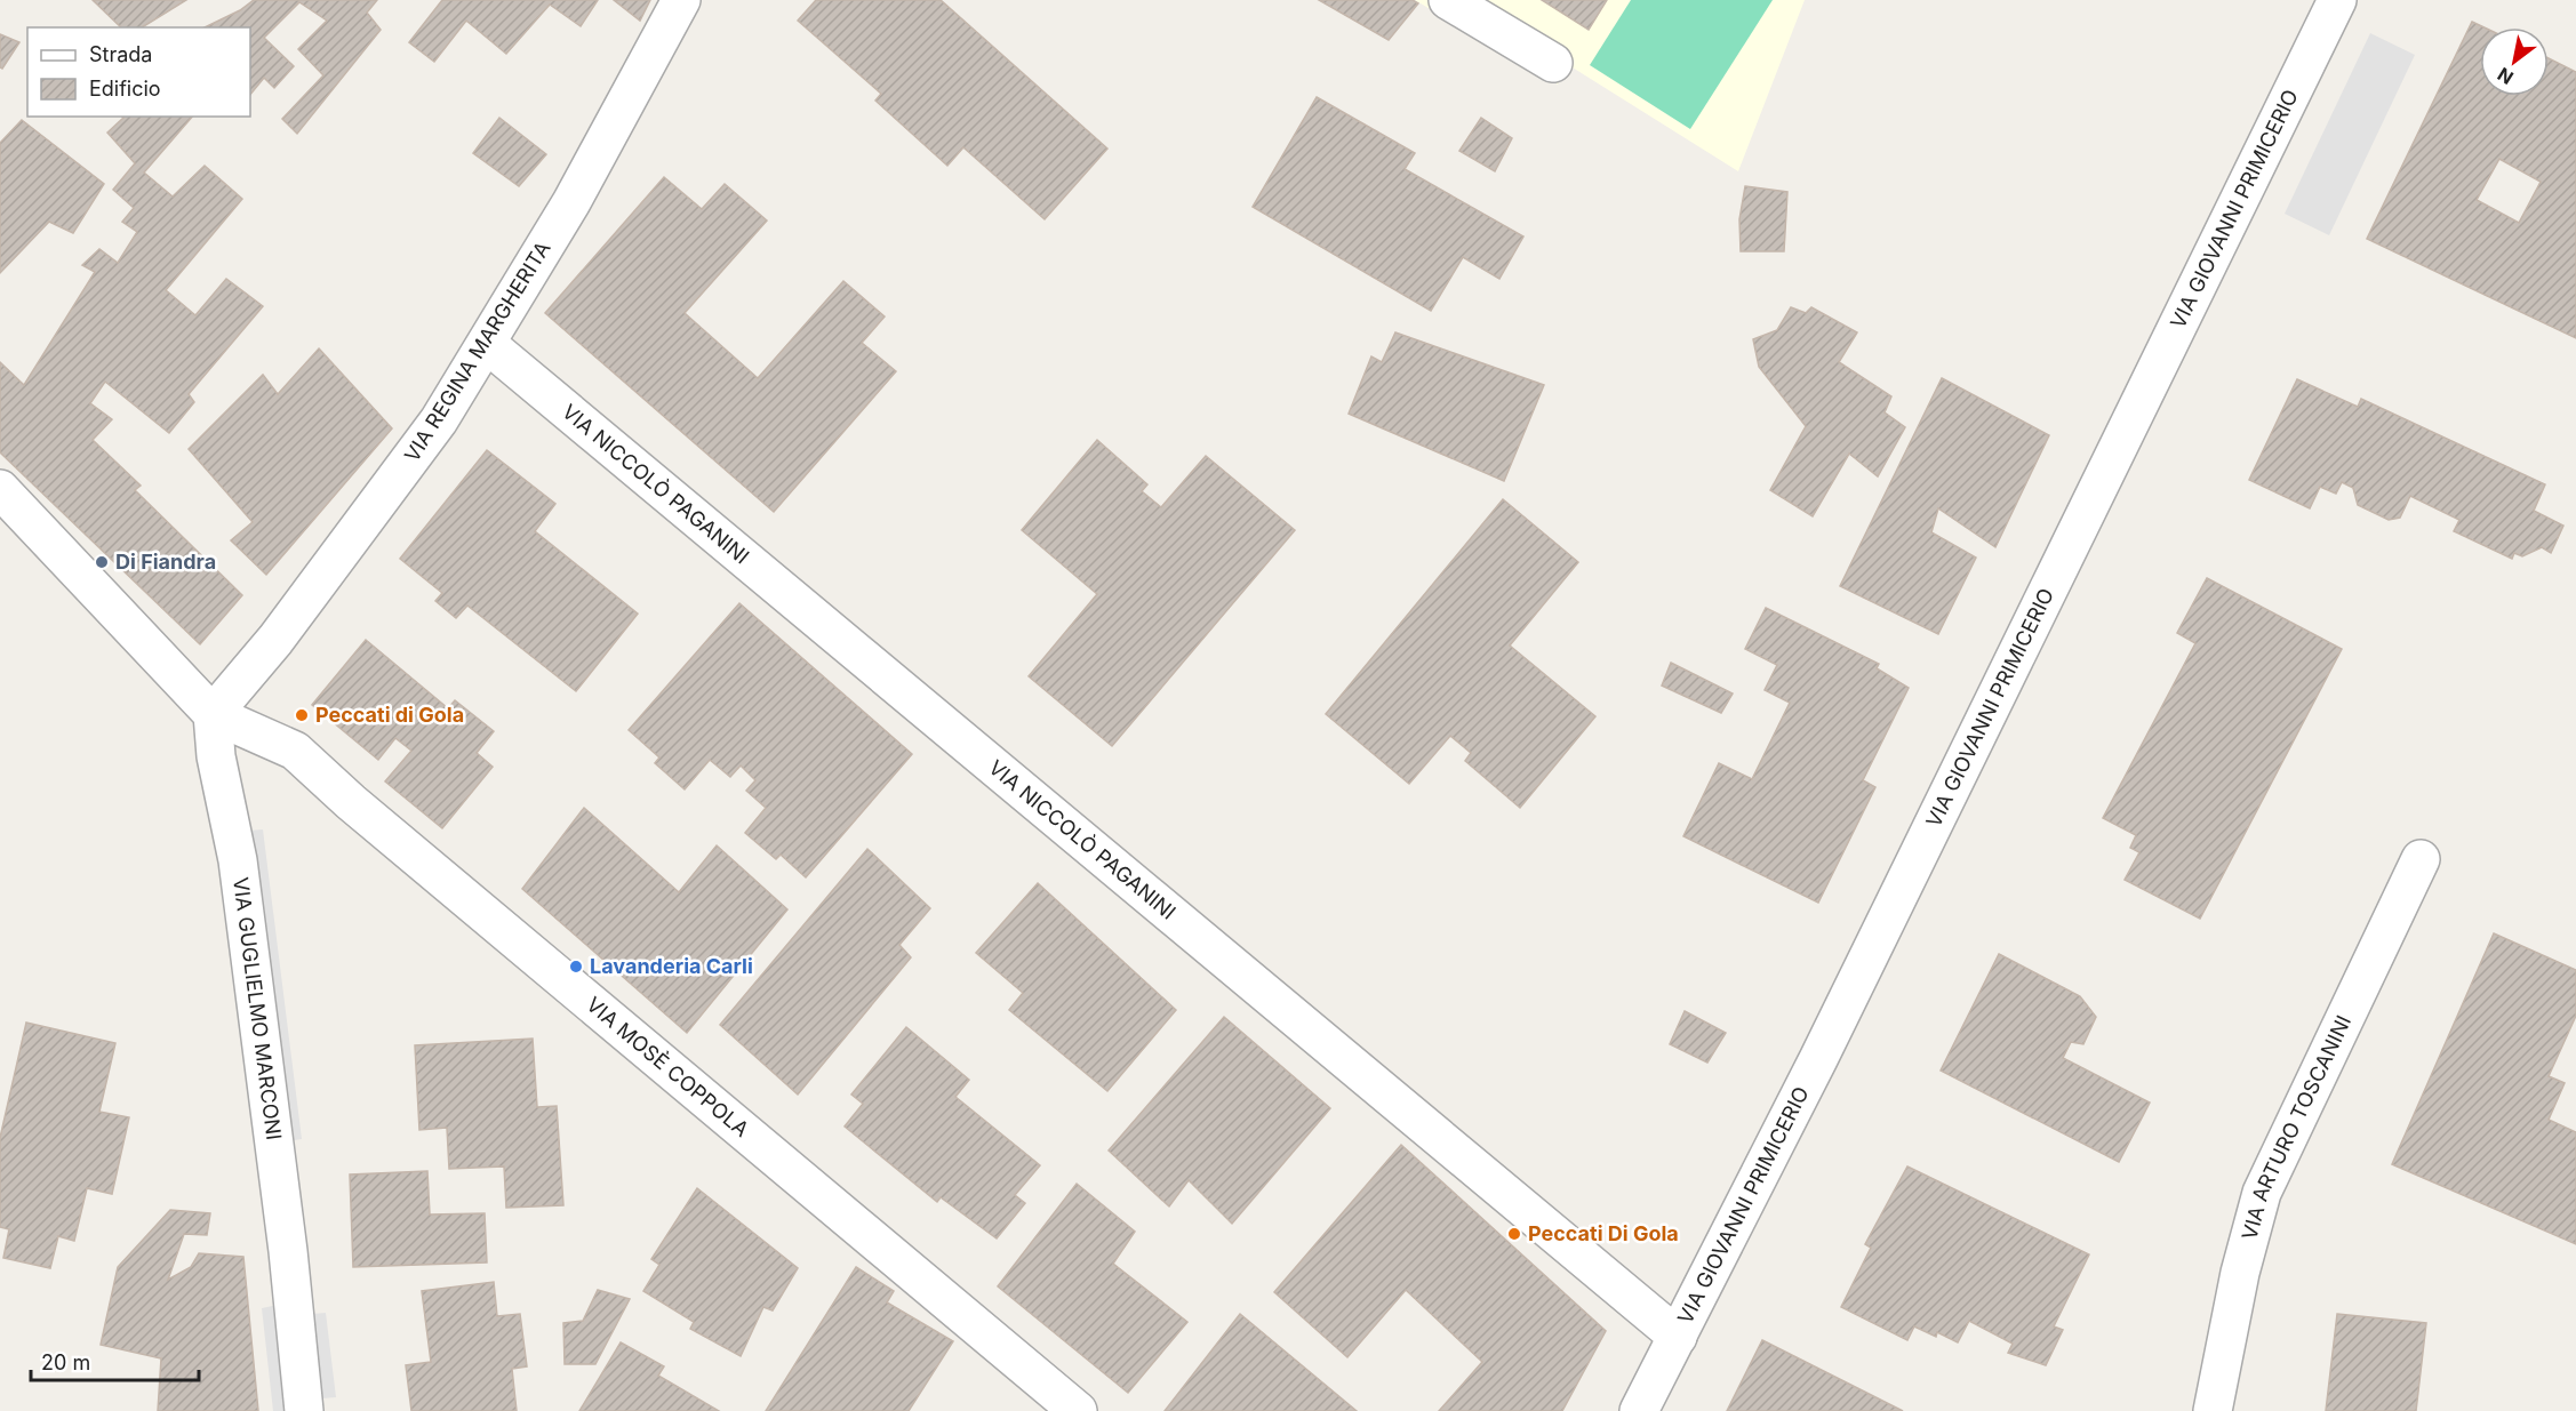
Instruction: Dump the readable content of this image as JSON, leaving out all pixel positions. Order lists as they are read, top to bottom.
{
  "streets": {
    "street": [
      "VIA GIOVANNI PRIMICERIO",
      "VIA REGINA MARGHERITA",
      "VIA NICCOLÒ PAGANINI",
      "VIA GUGLIELMO MARCONI",
      "VIA MOSÈ COPPOLA",
      "VIA ARTURO TOSCANINI"
    ]
  },
  "crossings": [
    ["VIA GIOVANNI PRIMICERIO", "VIA NICCOLÒ PAGANINI"],
    ["VIA REGINA MARGHERITA", "VIA NICCOLÒ PAGANINI"],
    ["VIA REGINA MARGHERITA", "VIA GUGLIELMO MARCONI"],
    ["VIA REGINA MARGHERITA", "VIA MOSÈ COPPOLA"],
    ["VIA GUGLIELMO MARCONI", "VIA MOSÈ COPPOLA"]
  ],
  "places": [
    "Di Fiandra",
    "Peccati di Gola",
    "Lavanderia Carli",
    "Peccati Di Gola"
  ],
  "legend": ["Strada", "Edificio"],
  "scale_bar": "20 m",
  "north": "bottom left"
}
